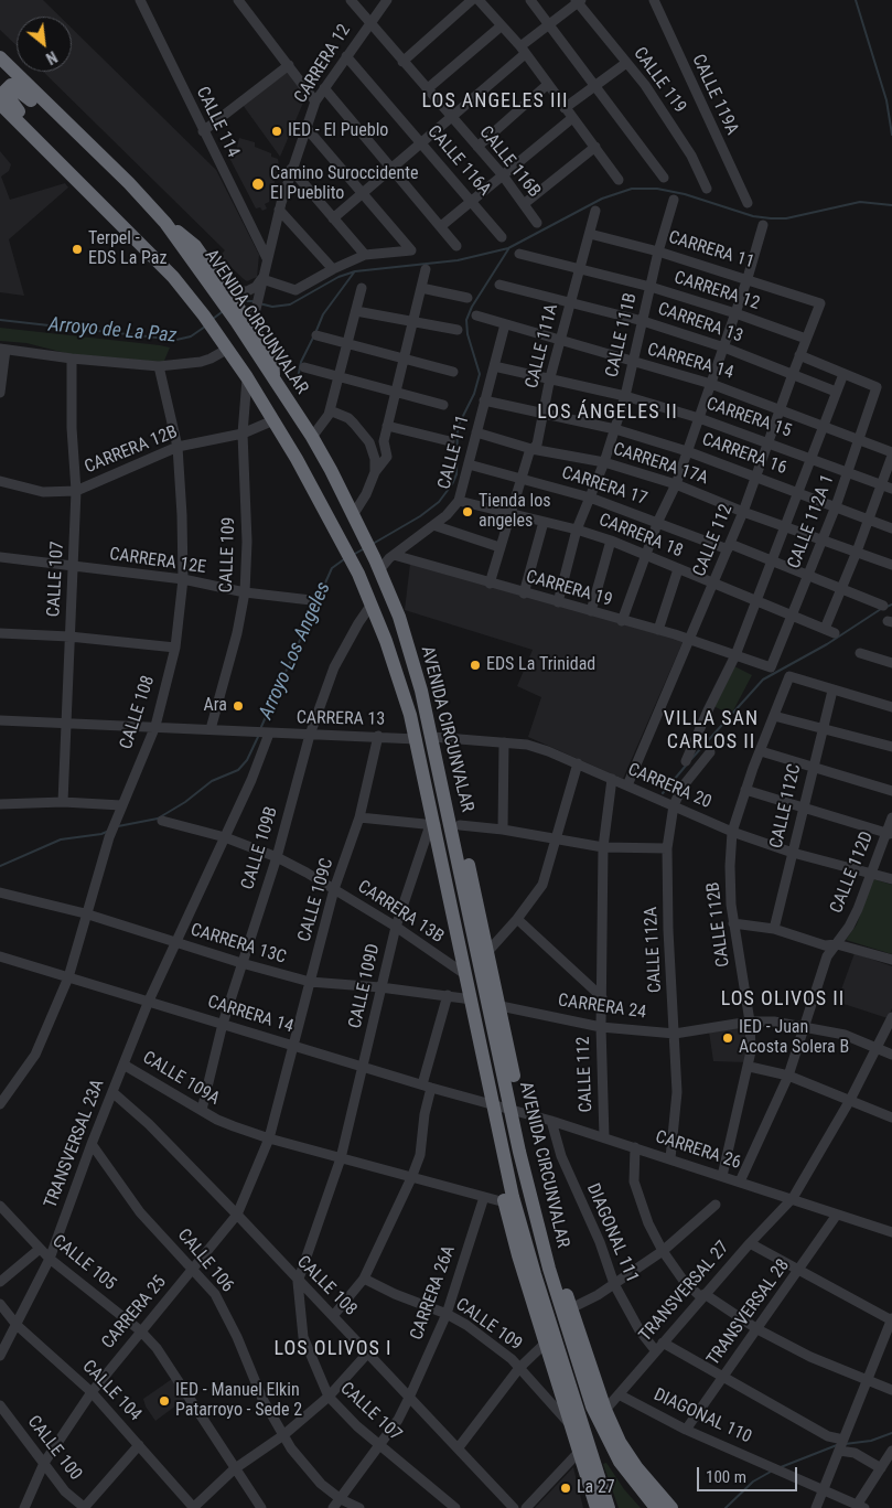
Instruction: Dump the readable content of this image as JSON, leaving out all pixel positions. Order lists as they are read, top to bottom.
{
  "streets": {
    "highway": ["AVENIDA CIRCUNVALAR"],
    "street": [
      "CARRERA 12",
      "CALLE 119",
      "CALLE 119A",
      "CALLE 114",
      "CALLE 116A",
      "CALLE 116B",
      "CARRERA 11",
      "CARRERA 13",
      "CALLE 111B",
      "CALLE 111A",
      "CARRERA 14",
      "CARRERA 15",
      "CARRERA 12B",
      "CALLE 111",
      "CARRERA 16",
      "CARRERA 17A",
      "CARRERA 17",
      "CALLE 112A 1",
      "CARRERA 18",
      "CALLE 112",
      "CALLE 109",
      "CARRERA 12E",
      "CALLE 107",
      "CARRERA 19",
      "CALLE 108",
      "CARRERA 20",
      "CALLE 112C",
      "CALLE 109B",
      "CALLE 112D",
      "CALLE 109C",
      "CARRERA 13B",
      "CALLE 112B",
      "CARRERA 13C",
      "CALLE 112A",
      "CALLE 109D",
      "CARRERA 24",
      "CALLE 109A",
      "TRANSVERSAL 23A",
      "CARRERA 26",
      "DIAGONAL 111",
      "CALLE 106",
      "CALLE 105",
      "TRANSVERSAL 27",
      "CARRERA 26A",
      "CARRERA 25",
      "TRANSVERSAL 28",
      "CALLE 104",
      "DIAGONAL 110",
      "CALLE 100"
    ]
  },
  "crossings": [
    ["CARRERA 12", "CALLE 114"],
    ["CARRERA 12", "CALLE 116A"],
    ["CARRERA 12", "CALLE 116B"],
    ["CARRERA 12", "AVENIDA CIRCUNVALAR"],
    ["CARRERA 12", "CALLE 111B"],
    ["CARRERA 12", "CALLE 111A"],
    ["CARRERA 12", "CALLE 112"],
    ["CARRERA 11", "CALLE 111B"],
    ["CARRERA 11", "CALLE 111A"],
    ["CARRERA 11", "CALLE 112"],
    ["AVENIDA CIRCUNVALAR", "CARRERA 13"],
    ["AVENIDA CIRCUNVALAR", "CARRERA 14"],
    ["AVENIDA CIRCUNVALAR", "CARRERA 12B"],
    ["AVENIDA CIRCUNVALAR", "CALLE 111"],
    ["AVENIDA CIRCUNVALAR", "CALLE 109"],
    ["AVENIDA CIRCUNVALAR", "CARRERA 20"],
    ["AVENIDA CIRCUNVALAR", "CALLE 109B"],
    ["AVENIDA CIRCUNVALAR", "CARRERA 13B"],
    ["AVENIDA CIRCUNVALAR", "CARRERA 13C"],
    ["AVENIDA CIRCUNVALAR", "CALLE 109D"],
    ["AVENIDA CIRCUNVALAR", "CARRERA 26"],
    ["CARRERA 13", "CALLE 111B"],
    ["CARRERA 13", "CALLE 111A"],
    ["CARRERA 13", "CALLE 112"],
    ["CARRERA 13", "CALLE 109"],
    ["CARRERA 13", "CALLE 107"],
    ["CARRERA 13", "CALLE 108"],
    ["CARRERA 13", "CALLE 109B"],
    ["CARRERA 13", "CALLE 109C"],
    ["CARRERA 13", "CALLE 109A"],
    ["CALLE 111B", "CARRERA 14"],
    ["CALLE 111B", "CARRERA 15"],
    ["CALLE 111B", "CARRERA 16"],
    ["CALLE 111B", "CARRERA 17A"],
    ["CALLE 111B", "CARRERA 17"],
    ["CALLE 111B", "CARRERA 18"],
    ["CALLE 111B", "CARRERA 19"],
    ["CALLE 111A", "CARRERA 14"],
    ["CALLE 111A", "CARRERA 15"],
    ["CALLE 111A", "CARRERA 16"],
    ["CALLE 111A", "CARRERA 17A"],
    ["CALLE 111A", "CARRERA 17"],
    ["CALLE 111A", "CARRERA 18"],
    ["CALLE 111A", "CARRERA 19"],
    ["CARRERA 14", "CALLE 111"],
    ["CARRERA 14", "CALLE 112A 1"],
    ["CARRERA 14", "CALLE 112"],
    ["CARRERA 14", "CALLE 108"],
    ["CARRERA 14", "CALLE 109B"],
    ["CARRERA 14", "CALLE 109C"],
    ["CARRERA 14", "CALLE 109D"],
    ["CARRERA 14", "CALLE 109A"],
    ["CARRERA 14", "CARRERA 26"],
    ["CARRERA 15", "CALLE 111"],
    ["CARRERA 15", "CALLE 112A 1"],
    ["CARRERA 15", "CALLE 112"],
    ["CARRERA 12B", "CALLE 109"],
    ["CARRERA 12B", "CALLE 107"],
    ["CARRERA 12B", "CALLE 108"],
    ["CALLE 111", "CARRERA 16"],
    ["CALLE 111", "CARRERA 17A"],
    ["CALLE 111", "CARRERA 17"],
    ["CALLE 111", "CARRERA 18"],
    ["CALLE 111", "CARRERA 19"],
    ["CARRERA 16", "CALLE 112A 1"],
    ["CARRERA 16", "CALLE 112"],
    ["CARRERA 17A", "CALLE 112A 1"],
    ["CARRERA 17A", "CALLE 112"],
    ["CARRERA 17", "CALLE 112A 1"],
    ["CARRERA 17", "CALLE 112"],
    ["CALLE 112A 1", "CARRERA 18"],
    ["CALLE 112A 1", "CARRERA 19"],
    ["CARRERA 18", "CALLE 112"],
    ["CALLE 112", "CARRERA 19"],
    ["CALLE 112", "CARRERA 20"],
    ["CALLE 112", "CARRERA 24"],
    ["CALLE 112", "CARRERA 26"],
    ["CALLE 109", "CARRERA 12E"],
    ["CALLE 109", "CARRERA 26A"],
    ["CARRERA 12E", "CALLE 107"],
    ["CARRERA 12E", "CALLE 108"],
    ["CALLE 107", "CALLE 108"],
    ["CALLE 107", "CALLE 109D"],
    ["CALLE 107", "CARRERA 26A"],
    ["CALLE 108", "CARRERA 13C"],
    ["CALLE 108", "CALLE 109D"],
    ["CALLE 108", "TRANSVERSAL 23A"],
    ["CALLE 108", "CARRERA 26A"],
    ["CALLE 108", "CARRERA 25"],
    ["CARRERA 20", "CALLE 112C"],
    ["CARRERA 20", "CALLE 112D"],
    ["CARRERA 20", "CALLE 112B"],
    ["CARRERA 20", "CALLE 112A"],
    ["CALLE 112C", "CALLE 112B"],
    ["CALLE 109B", "CARRERA 13B"],
    ["CALLE 109B", "CARRERA 13C"],
    ["CALLE 109B", "CALLE 109A"],
    ["CALLE 112D", "CARRERA 24"],
    ["CALLE 112D", "CARRERA 26"],
    ["CALLE 109C", "CARRERA 13B"],
    ["CALLE 109C", "CARRERA 13C"],
    ["CALLE 109C", "CALLE 109A"],
    ["CALLE 109C", "CARRERA 25"],
    ["CARRERA 13B", "CALLE 109D"],
    ["CARRERA 13B", "CALLE 109A"],
    ["CALLE 112B", "CARRERA 24"],
    ["CALLE 112B", "CARRERA 26"],
    ["CARRERA 13C", "CALLE 109D"],
    ["CARRERA 13C", "CALLE 109A"],
    ["CALLE 112A", "CARRERA 24"],
    ["CALLE 112A", "CARRERA 26"],
    ["CALLE 109D", "CALLE 109A"],
    ["CARRERA 24", "TRANSVERSAL 27"],
    ["CALLE 109A", "TRANSVERSAL 23A"],
    ["CALLE 109A", "CARRERA 26A"],
    ["CALLE 109A", "CARRERA 25"],
    ["TRANSVERSAL 23A", "CALLE 106"],
    ["TRANSVERSAL 23A", "CALLE 105"],
    ["TRANSVERSAL 23A", "CALLE 104"],
    ["CARRERA 26", "DIAGONAL 111"],
    ["CARRERA 26", "TRANSVERSAL 27"],
    ["CARRERA 26", "TRANSVERSAL 28"],
    ["DIAGONAL 111", "TRANSVERSAL 27"],
    ["CALLE 106", "CARRERA 26A"],
    ["CALLE 106", "CARRERA 25"],
    ["CALLE 105", "CARRERA 25"],
    ["TRANSVERSAL 27", "DIAGONAL 110"],
    ["CARRERA 25", "CALLE 104"],
    ["CARRERA 25", "CALLE 100"],
    ["TRANSVERSAL 28", "DIAGONAL 110"]
  ],
  "districts": [
    "LOS ANGELES III",
    "LOS ÁNGELES II",
    "VILLA SAN CARLOS II",
    "LOS OLIVOS II",
    "LOS OLIVOS I"
  ],
  "water": ["Arroyo de La Paz", "Arroyo Los Angeles"],
  "places": [
    "IED - El Pueblo",
    "Camino Suroccidente El Pueblito",
    "Terpel - EDS La Paz",
    "Tienda los angeles",
    "EDS La Trinidad",
    "Ara",
    "IED - Juan Acosta Solera B",
    "IED - Manuel Elkin Patarroyo - Sede 2",
    "La 27"
  ],
  "scale_bar": "100 m",
  "north": "bottom right"
}
